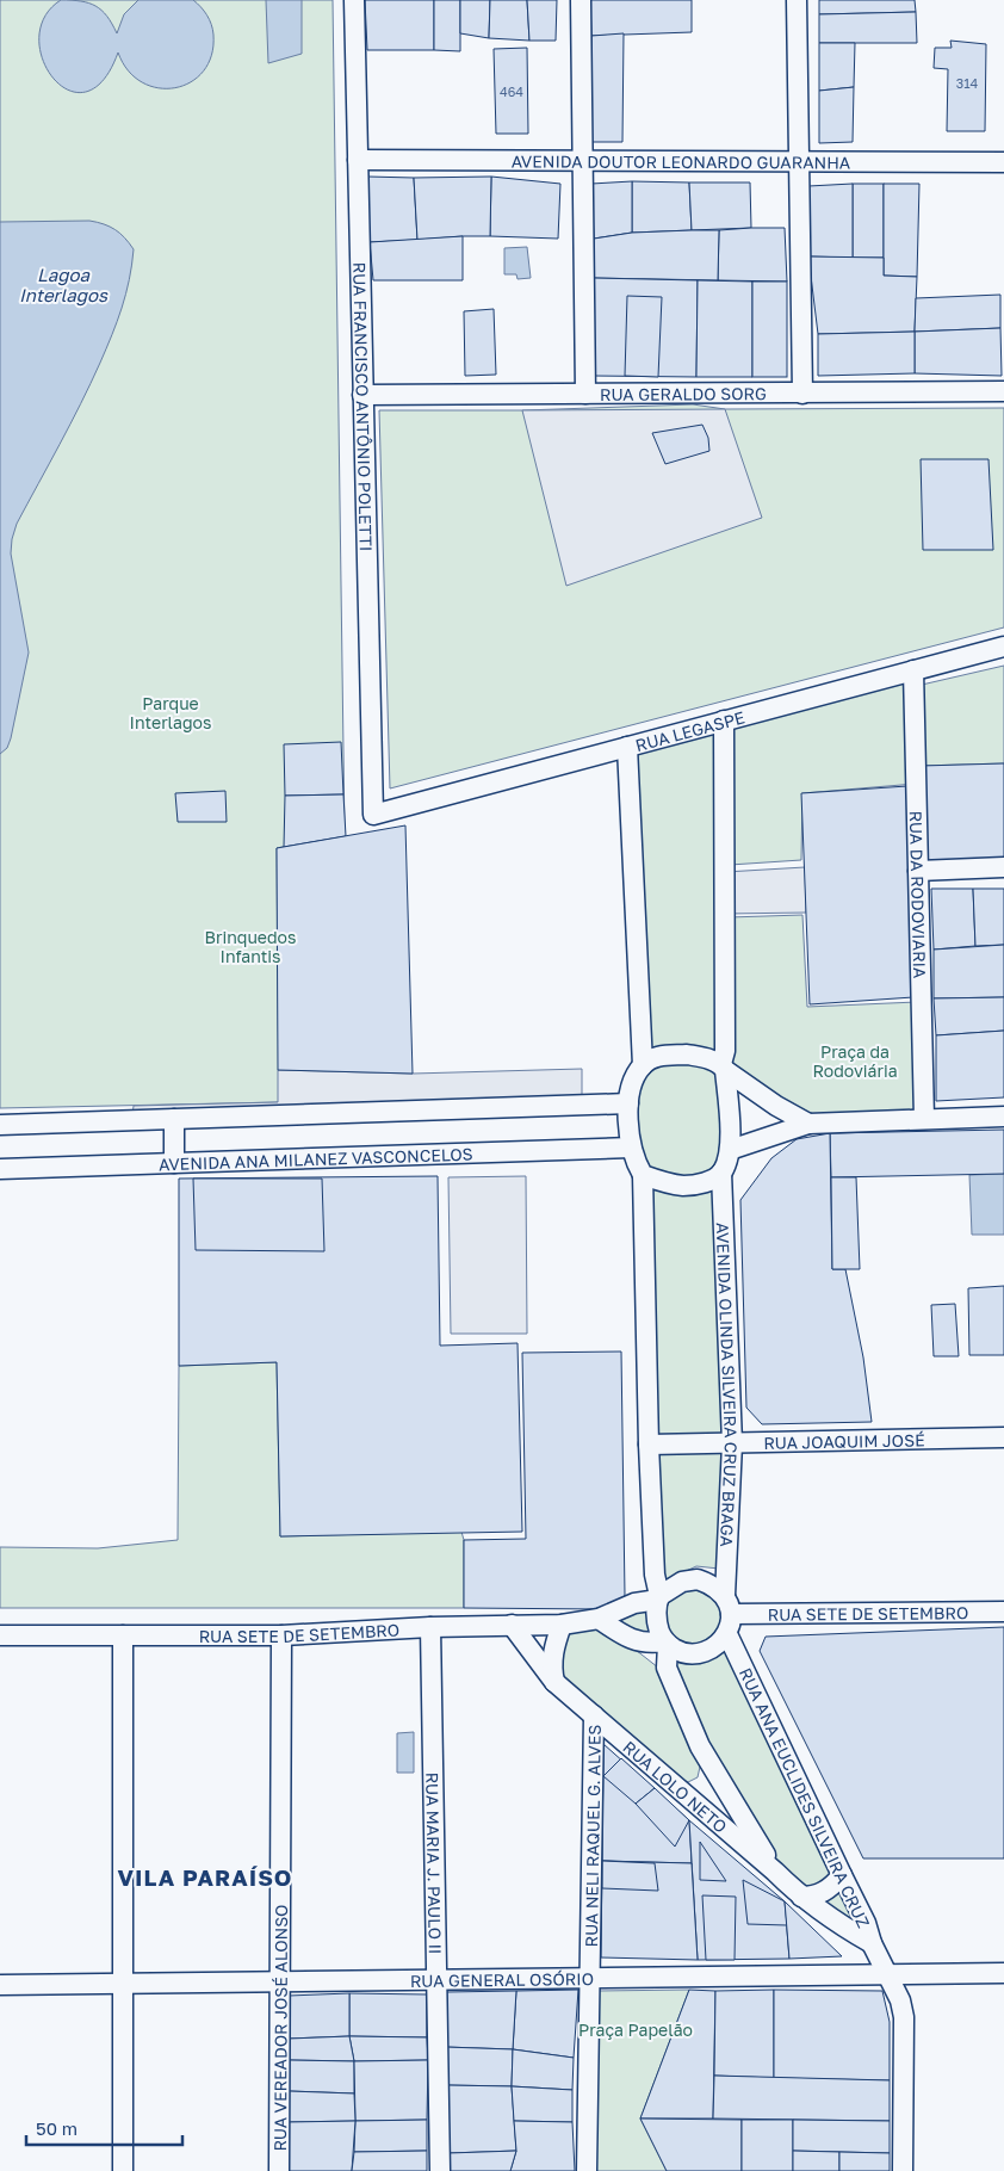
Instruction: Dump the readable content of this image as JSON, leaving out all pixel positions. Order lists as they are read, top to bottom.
{
  "streets": {
    "street": [
      "AVENIDA DOUTOR LEONARDO GUARANHA",
      "RUA GERALDO SORG",
      "RUA FRANCISCO ANTÔNIO POLETTI",
      "RUA LEGASPE",
      "RUA DA RODOVIARIA",
      "AVENIDA ANA MILANEZ VASCONCELOS",
      "AVENIDA OLINDA SILVEIRA CRUZ BRAGA",
      "RUA JOAQUIM JOSÉ",
      "RUA SETE DE SETEMBRO",
      "RUA LOLO NETO",
      "RUA ANA EUCLIDES SILVEIRA CRUZ",
      "RUA NELI RAQUEL G. ALVES",
      "RUA MARIA J. PAULO II",
      "RUA GENERAL OSÓRIO",
      "RUA VEREADOR JOSÉ ALONSO"
    ]
  },
  "crossings": [
    ["AVENIDA DOUTOR LEONARDO GUARANHA", "RUA FRANCISCO ANTÔNIO POLETTI"],
    ["RUA GERALDO SORG", "RUA FRANCISCO ANTÔNIO POLETTI"],
    ["RUA FRANCISCO ANTÔNIO POLETTI", "RUA LEGASPE"],
    ["RUA LEGASPE", "RUA DA RODOVIARIA"],
    ["AVENIDA ANA MILANEZ VASCONCELOS", "AVENIDA OLINDA SILVEIRA CRUZ BRAGA"],
    ["AVENIDA OLINDA SILVEIRA CRUZ BRAGA", "RUA JOAQUIM JOSÉ"],
    ["AVENIDA OLINDA SILVEIRA CRUZ BRAGA", "RUA SETE DE SETEMBRO"],
    ["AVENIDA OLINDA SILVEIRA CRUZ BRAGA", "RUA ANA EUCLIDES SILVEIRA CRUZ"],
    ["RUA SETE DE SETEMBRO", "RUA LOLO NETO"],
    ["RUA SETE DE SETEMBRO", "RUA ANA EUCLIDES SILVEIRA CRUZ"],
    ["RUA SETE DE SETEMBRO", "RUA MARIA J. PAULO II"],
    ["RUA SETE DE SETEMBRO", "RUA VEREADOR JOSÉ ALONSO"],
    ["RUA LOLO NETO", "RUA ANA EUCLIDES SILVEIRA CRUZ"],
    ["RUA LOLO NETO", "RUA NELI RAQUEL G. ALVES"],
    ["RUA NELI RAQUEL G. ALVES", "RUA GENERAL OSÓRIO"],
    ["RUA MARIA J. PAULO II", "RUA GENERAL OSÓRIO"],
    ["RUA GENERAL OSÓRIO", "RUA VEREADOR JOSÉ ALONSO"]
  ],
  "districts": ["VILA PARAÍSO"],
  "water": ["Lagoa Interlagos"],
  "parks": [
    "Parque Interlagos",
    "Brinquedos Infantis",
    "Praça da Rodoviária",
    "Praça Papelão"
  ],
  "house_numbers": ["314", "464"],
  "scale_bar": "50 m"
}
